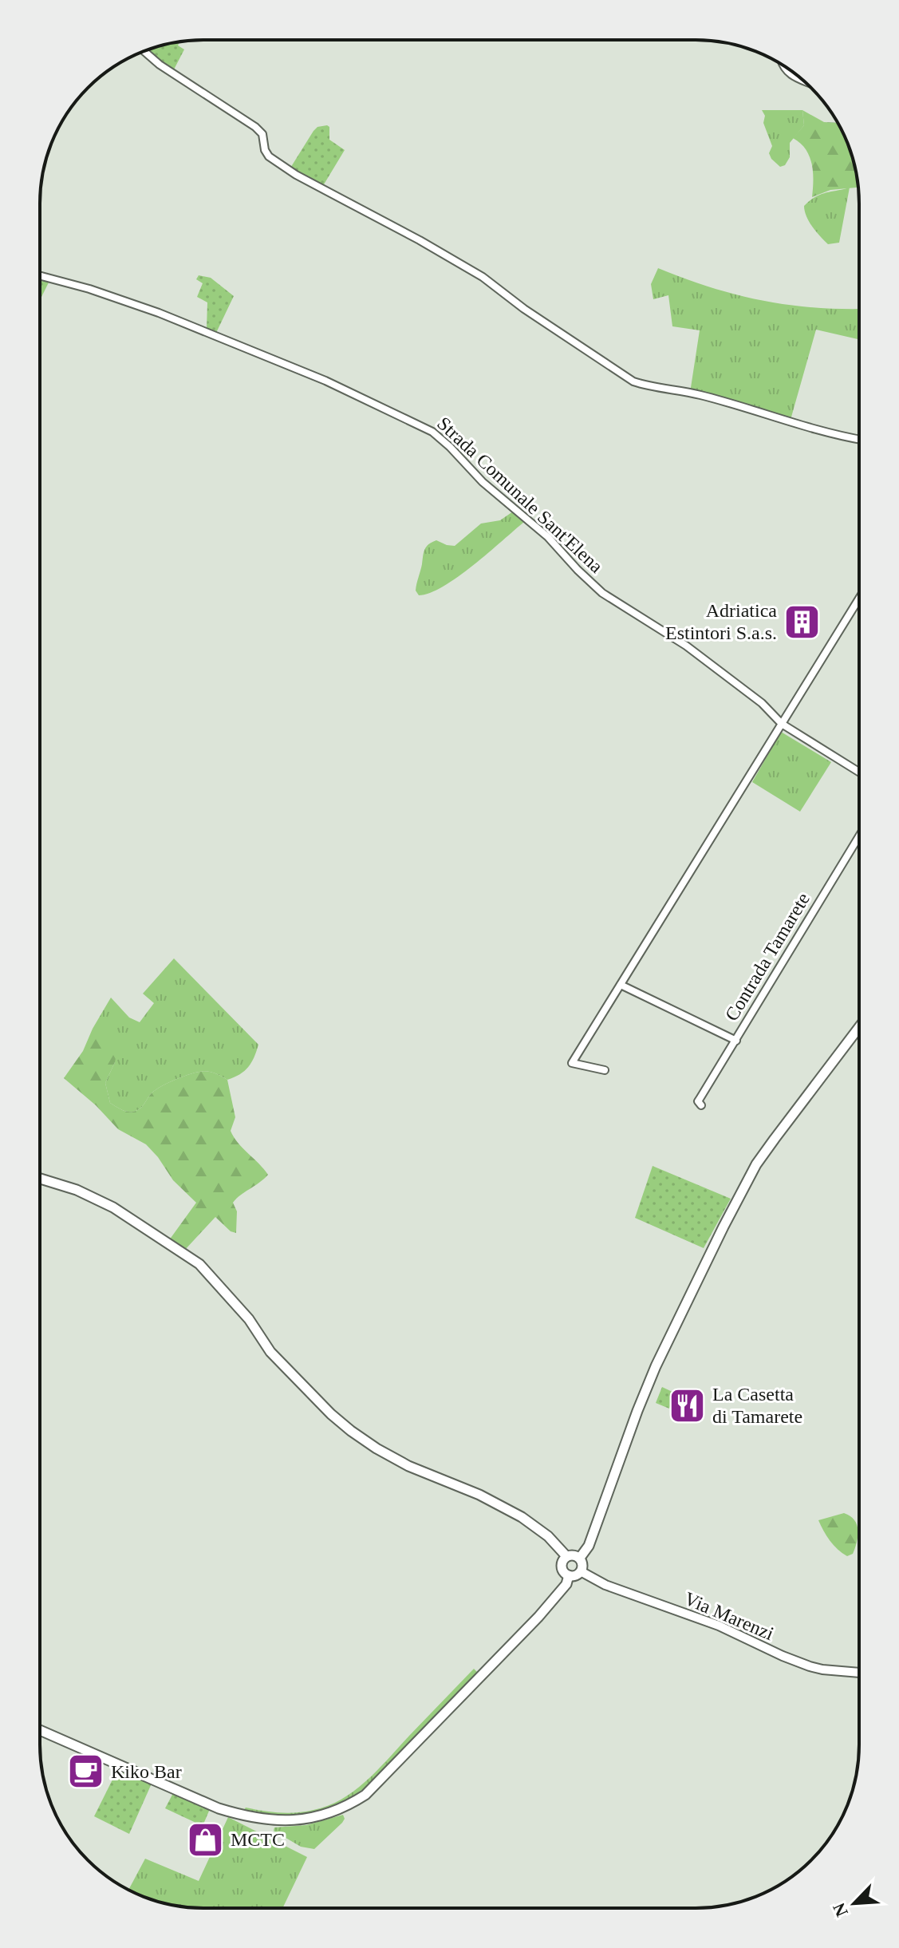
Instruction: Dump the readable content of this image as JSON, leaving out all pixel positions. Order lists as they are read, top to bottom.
{
  "streets": {
    "street": ["Strada Comunale Sant'Elena", "Contrada Tamarete", "Via Marenzi"]
  },
  "places": {
    "building": ["Adriatica Estintori S.a.s."],
    "restaurant": ["La Casetta di Tamarete"],
    "cafe": ["Kiko Bar"],
    "shop": ["MCTC"]
  },
  "north": "bottom left"
}
